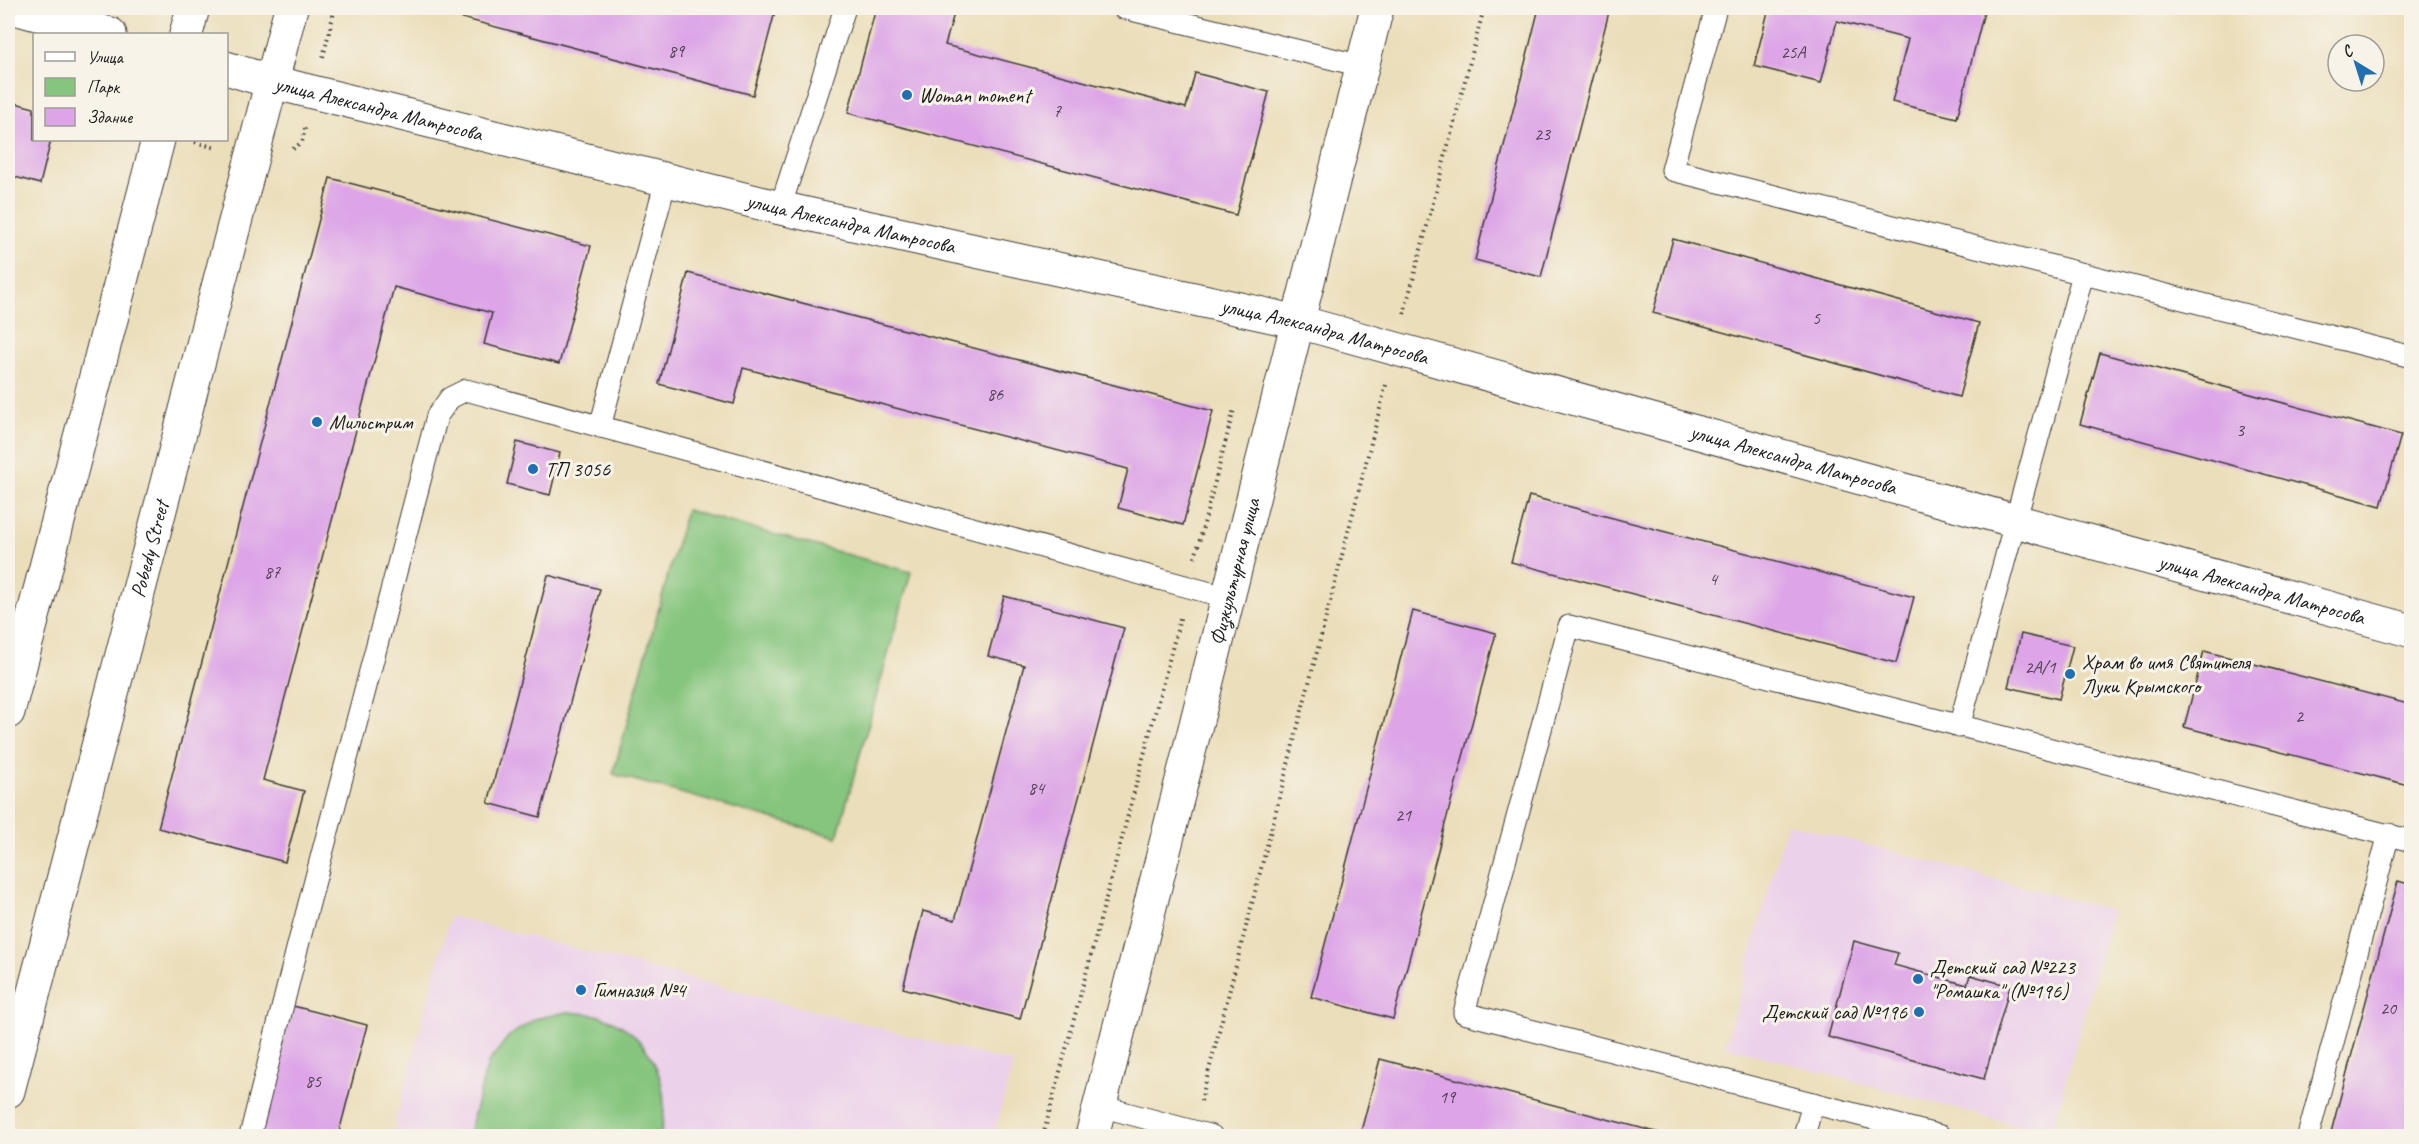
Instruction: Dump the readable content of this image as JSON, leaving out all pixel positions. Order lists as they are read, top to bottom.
{
  "streets": {
    "street": ["улица Александра Матросова", "Pobedy Street", "Физкультурная улица"]
  },
  "crossings": [
    ["улица Александра Матросова", "Pobedy Street"],
    ["улица Александра Матросова", "Физкультурная улица"]
  ],
  "places": [
    "Woman moment",
    "Мильстрим",
    "ТП 3056",
    "Храм во имя Святителя Луки Крымского",
    "Детский сад №223 \"Ромашка\" (№196)",
    "Гимназия №4",
    "Детский сад №196"
  ],
  "house_numbers": [
    "89",
    "25А",
    "7",
    "23",
    "5",
    "86",
    "3",
    "87",
    "4",
    "2А/1",
    "2",
    "84",
    "21",
    "20",
    "85",
    "19"
  ],
  "legend": ["Улица", "Парк", "Здание"],
  "north": "top left"
}
